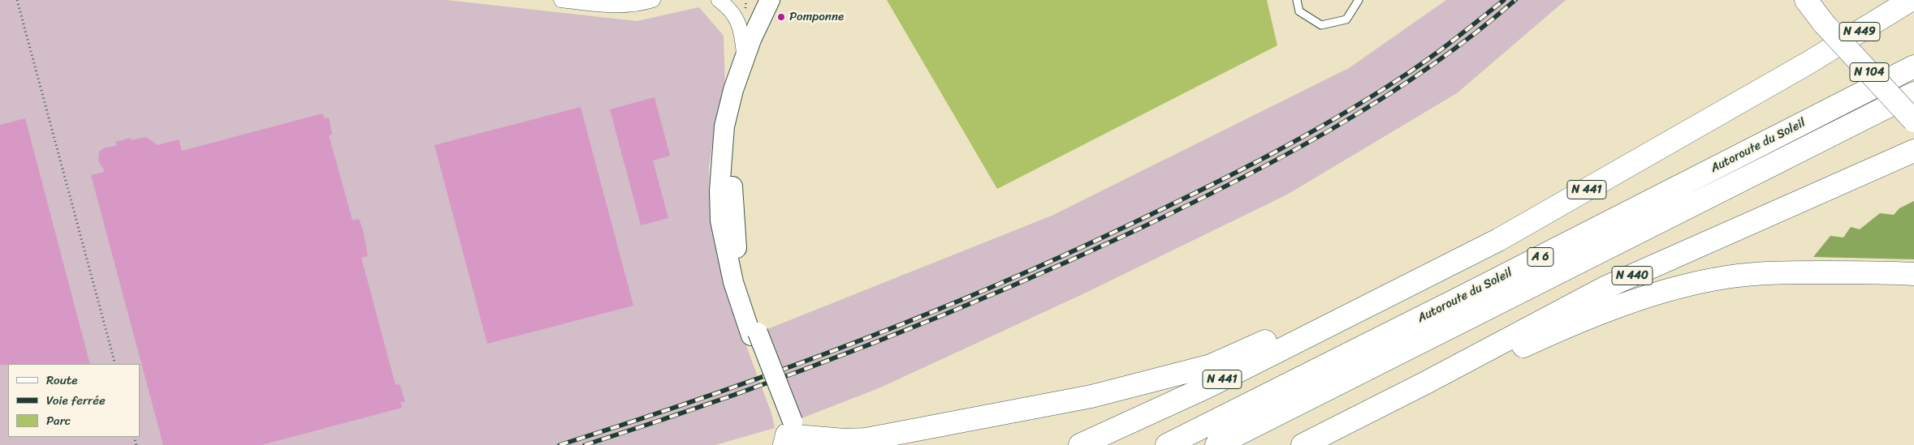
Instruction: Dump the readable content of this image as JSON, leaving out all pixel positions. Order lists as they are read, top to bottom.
{
  "streets": {
    "highway": [
      "N 449",
      "N 104",
      "Autoroute du Soleil",
      "N 441",
      "A 6",
      "N 440"
    ]
  },
  "crossings": [
    ["N 449", "N 441"]
  ],
  "places": ["Pomponne"],
  "legend": ["Route", "Voie ferrée", "Parc"]
}
